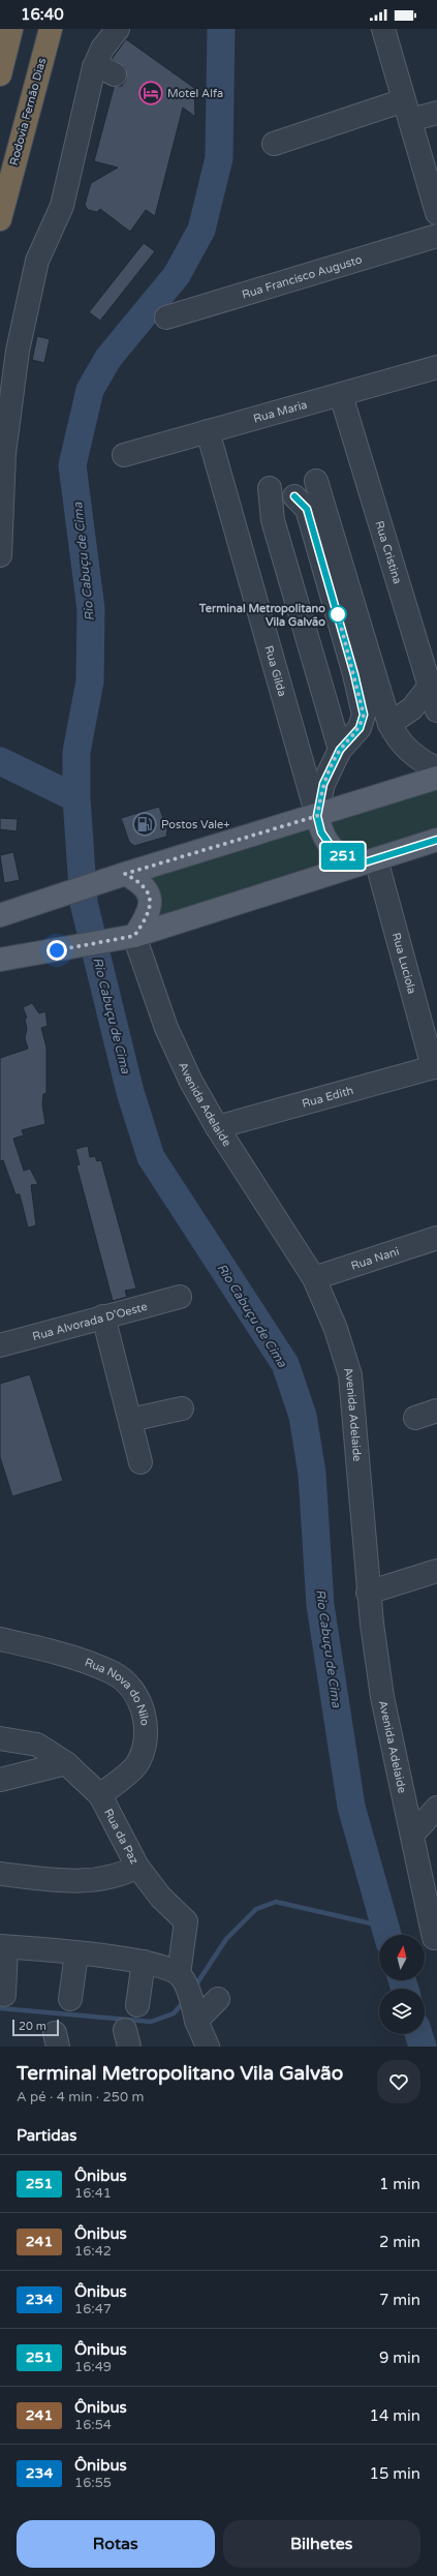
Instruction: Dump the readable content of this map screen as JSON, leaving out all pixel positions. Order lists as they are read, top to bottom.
{
  "streets": {
    "highway": ["Rodovia Fernão Dias"],
    "street": [
      "Rua Francisco Augusto",
      "Rua Maria",
      "Rua Cristina",
      "Rua Gilda",
      "Rua Luciola",
      "Rua Edith",
      "Avenida Adelaide",
      "Rua Nani",
      "Rua Alvorada D'Oeste",
      "Rua Nova do Nilo",
      "Rua da Paz"
    ]
  },
  "crossings": [
    ["Rua Maria", "Rua Cristina"],
    ["Rua Maria", "Rua Gilda"],
    ["Rua Luciola", "Rua Edith"],
    ["Rua Edith", "Avenida Adelaide"],
    ["Avenida Adelaide", "Rua Nani"],
    ["Rua Nova do Nilo", "Rua da Paz"]
  ],
  "water": ["Rio Cabuçu de Cima"],
  "places": {
    "hotel": ["Motel Alfa"],
    "other": ["Terminal Metropolitano Vila Galvão"],
    "fuel station": ["Postos Vale+"]
  },
  "lines": ["bus line 251"],
  "scale_bar": "20 m",
  "north": "top",
  "page": {
    "status": "16:40",
    "on_map": "251",
    "scale": "20 m",
    "heading": [
      ["Terminal Metropolitano Vila Galvão", "A pé · 4 min · 250 m"],
      "Partidas"
    ],
    "list": [
      {
        "mark": "251",
        "name": "Ônibus",
        "note": "16:41",
        "value": "1 min"
      },
      {
        "mark": "241",
        "name": "Ônibus",
        "note": "16:42",
        "value": "2 min"
      },
      {
        "mark": "234",
        "name": "Ônibus",
        "note": "16:47",
        "value": "7 min"
      },
      {
        "mark": "251",
        "name": "Ônibus",
        "note": "16:49",
        "value": "9 min"
      },
      {
        "mark": "241",
        "name": "Ônibus",
        "note": "16:54",
        "value": "14 min"
      },
      {
        "mark": "234",
        "name": "Ônibus",
        "note": "16:55",
        "value": "15 min"
      }
    ],
    "buttons": ["Rotas", "Bilhetes"]
  }
}
